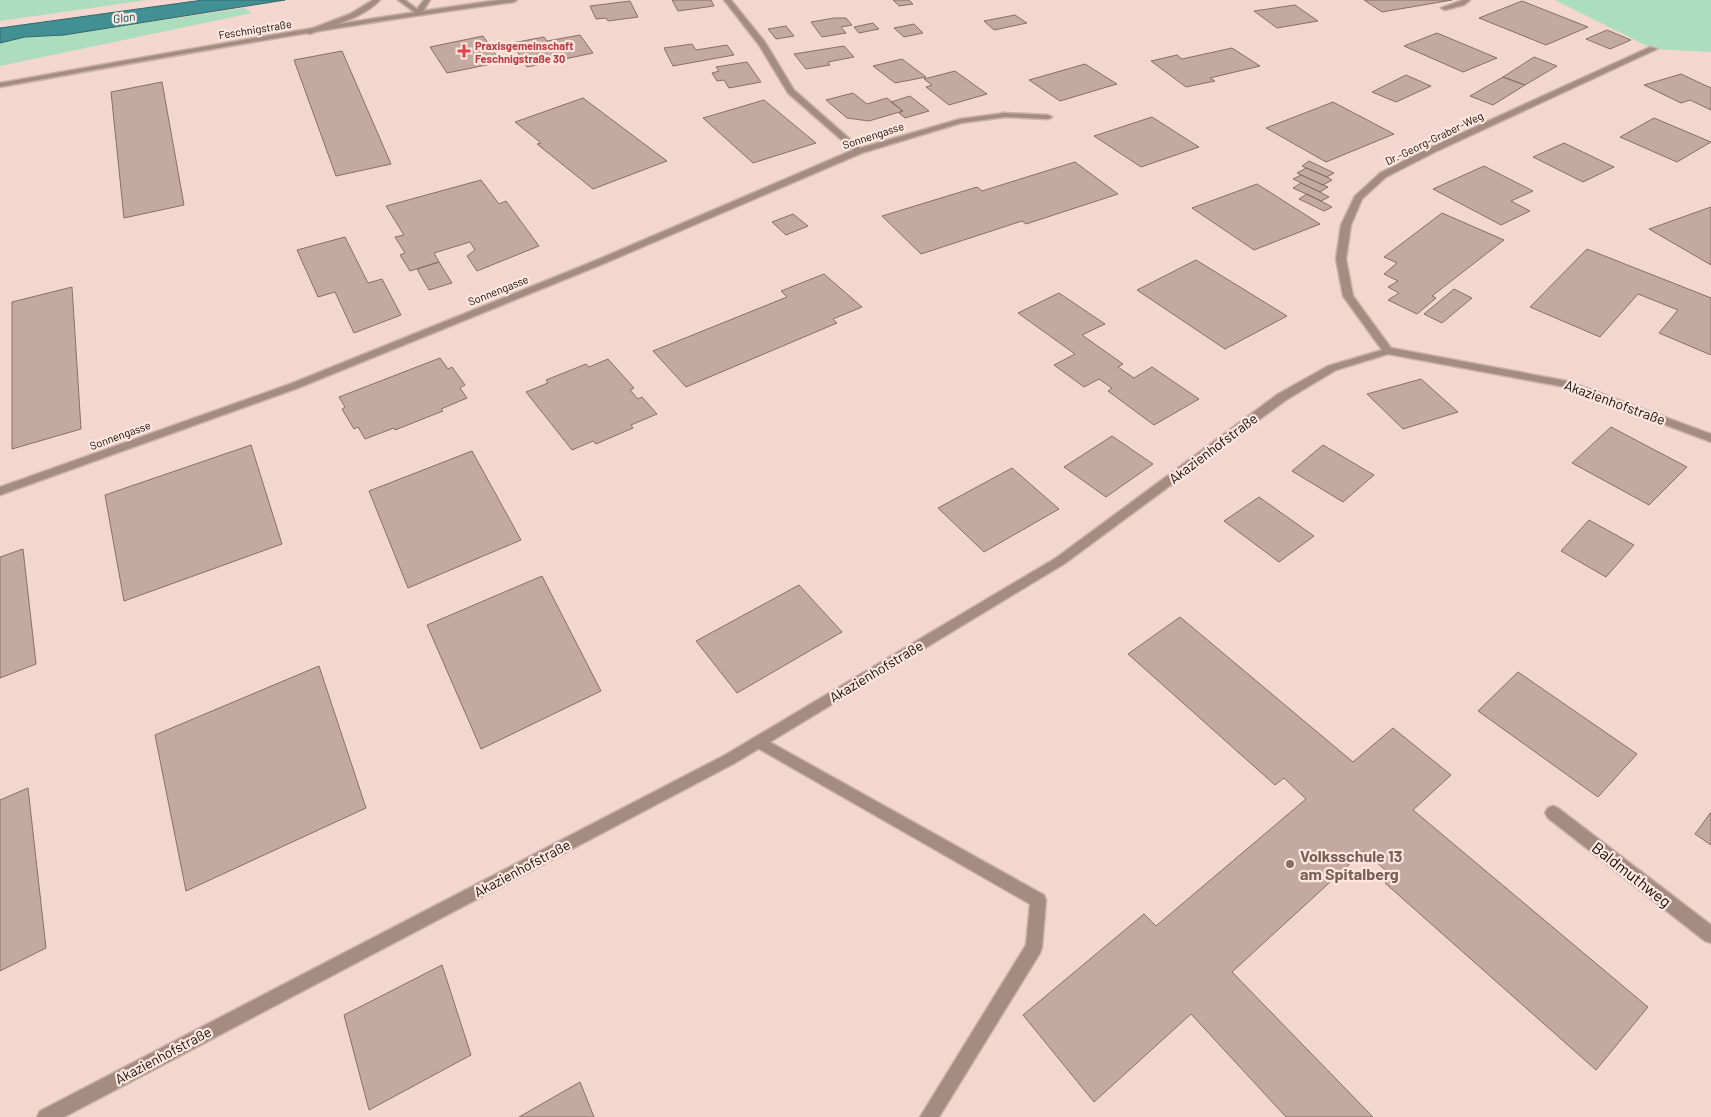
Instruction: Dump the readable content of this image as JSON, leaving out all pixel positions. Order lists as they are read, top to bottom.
{
  "streets": {
    "street": [
      "Feschnigstraße",
      "Sonnengasse",
      "Dr.-Georg-Graber-Weg",
      "Akazienhofstraße",
      "Baldmuthweg"
    ]
  },
  "crossings": [
    ["Dr.-Georg-Graber-Weg", "Akazienhofstraße"]
  ],
  "water": ["Glan"],
  "places": {
    "health": ["Praxisgemeinschaft Feschnigstraße 30"],
    "other": ["Volksschule 13 am Spitalberg"]
  }
}
